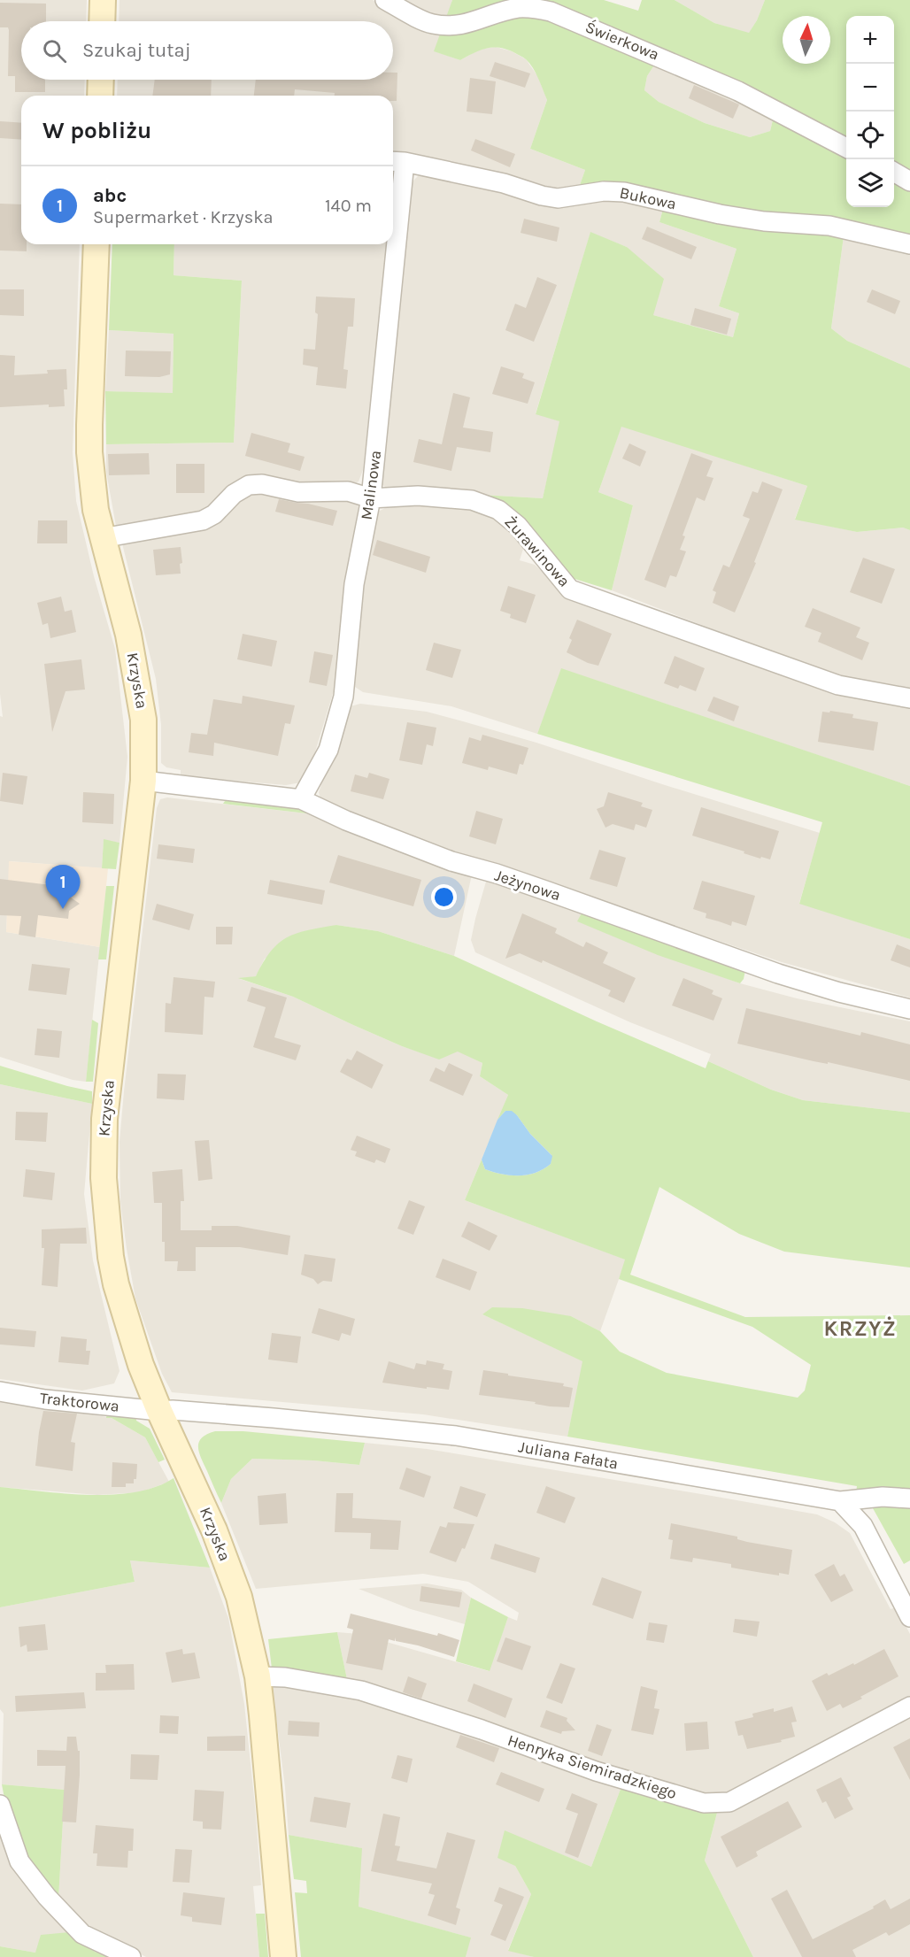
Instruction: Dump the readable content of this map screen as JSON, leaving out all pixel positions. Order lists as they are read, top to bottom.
{
  "streets": {
    "street": [
      "Świerkowa",
      "Bukowa",
      "Malinowa",
      "Żurawinowa",
      "Krzyska",
      "Jeżynowa",
      "Traktorowa",
      "Juliana Fałata",
      "Henryka Siemiradzkiego"
    ]
  },
  "crossings": [
    ["Bukowa", "Malinowa"],
    ["Malinowa", "Żurawinowa"],
    ["Malinowa", "Jeżynowa"],
    ["Żurawinowa", "Krzyska"],
    ["Krzyska", "Jeżynowa"],
    ["Krzyska", "Traktorowa"],
    ["Krzyska", "Juliana Fałata"],
    ["Krzyska", "Henryka Siemiradzkiego"],
    ["Traktorowa", "Juliana Fałata"]
  ],
  "districts": ["KRZYŻ"],
  "north": "top",
  "page": {
    "map_buttons": ["+", "−"],
    "search": "Szukaj tutaj",
    "heading": "W pobliżu",
    "list": [
      {
        "mark": "1",
        "name": "abc",
        "note": "Supermarket · Krzyska",
        "value": "140 m"
      }
    ],
    "pins": "1"
  }
}
